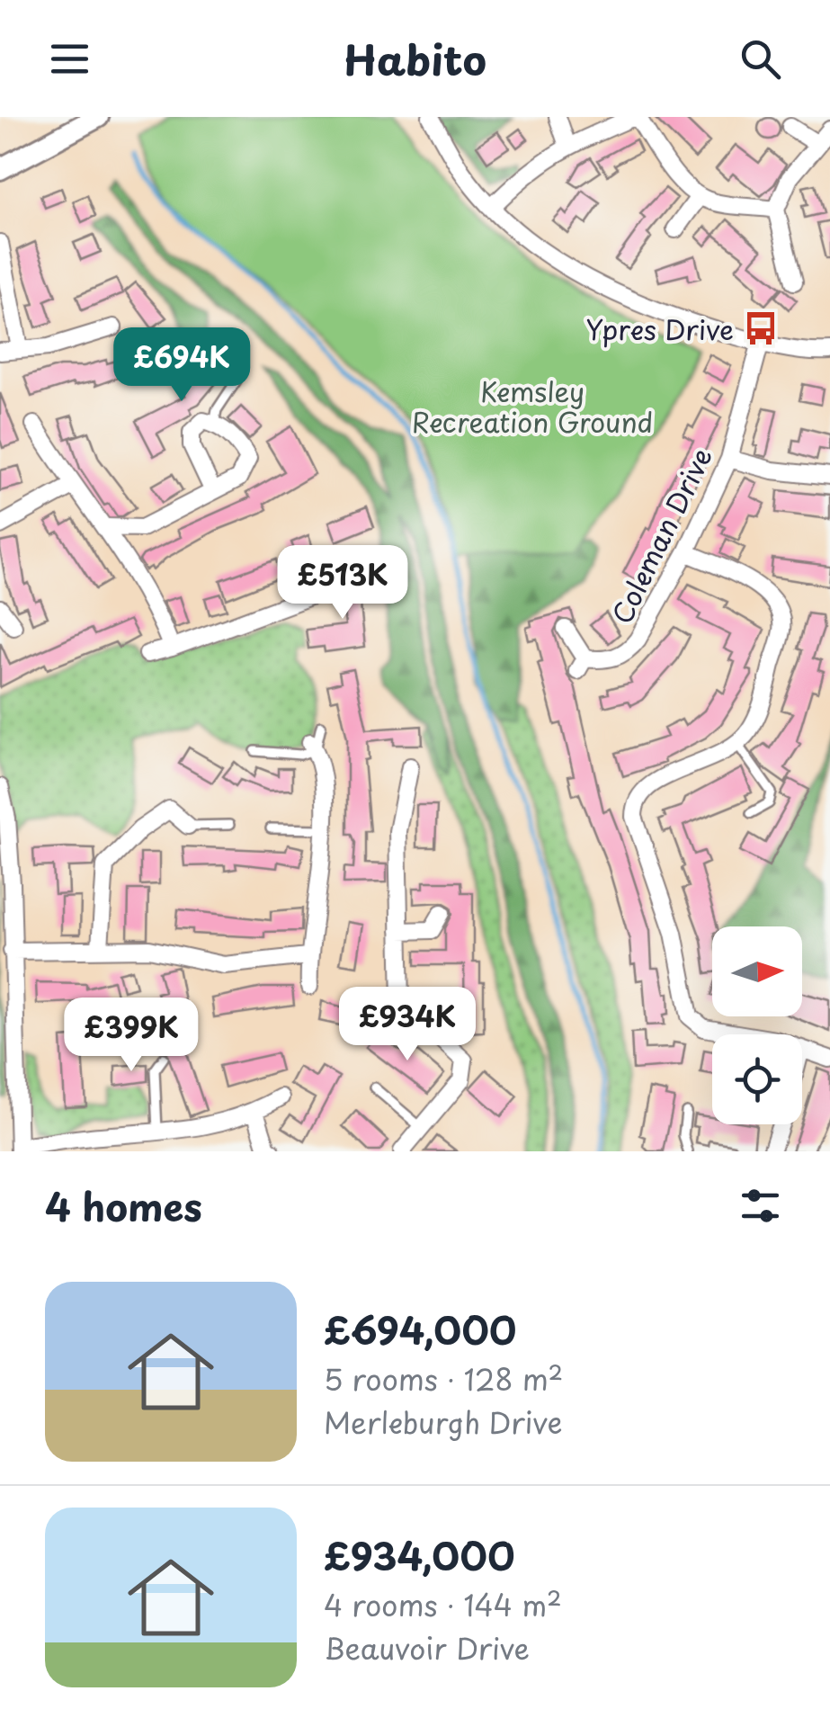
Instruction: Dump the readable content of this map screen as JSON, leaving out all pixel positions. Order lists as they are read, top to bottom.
{
  "streets": {
    "street": ["Coleman Drive"]
  },
  "parks": ["Kemsley Recreation Ground"],
  "places": {
    "bus stop": ["Ypres Drive"]
  },
  "north": "right",
  "page": {
    "header": "Habito",
    "price": [
      "£694K",
      "£513K",
      "£934K",
      "£399K"
    ],
    "heading": "4 homes",
    "list": [
      {
        "name": "£694,000",
        "note": "5 rooms · 128 m² · Merleburgh Drive"
      },
      {
        "name": "£934,000",
        "note": "4 rooms · 144 m² · Beauvoir Drive"
      }
    ]
  }
}
